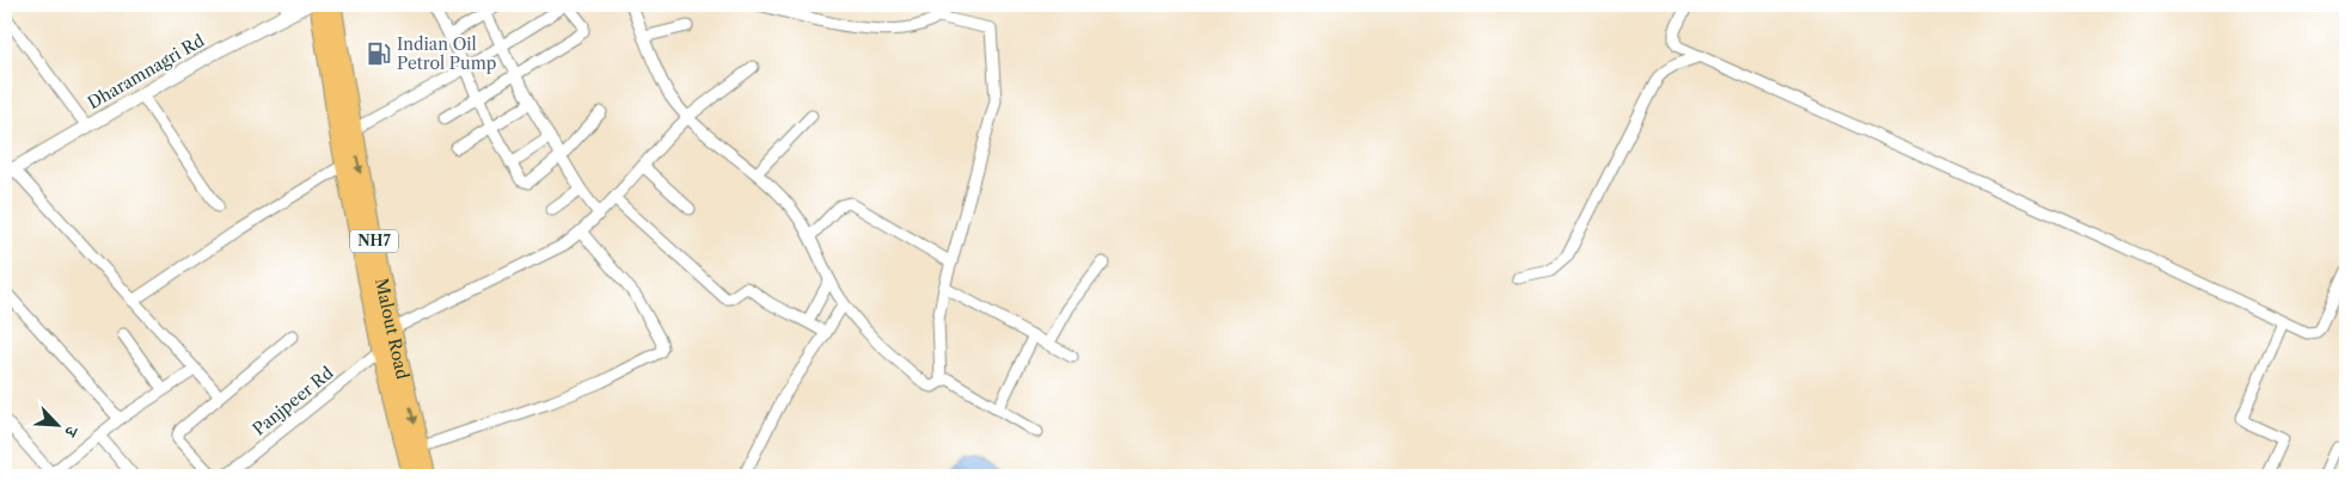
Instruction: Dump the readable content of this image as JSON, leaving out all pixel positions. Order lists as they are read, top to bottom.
{
  "streets": {
    "highway": ["NH7", "Malout Road"],
    "street": ["Dharamnagri Rd", "Panjpeer Rd"]
  },
  "crossings": [
    ["Malout Road", "Panjpeer Rd"]
  ],
  "places": {
    "fuel station": ["Indian Oil Petrol Pump"]
  },
  "north": "bottom right"
}
